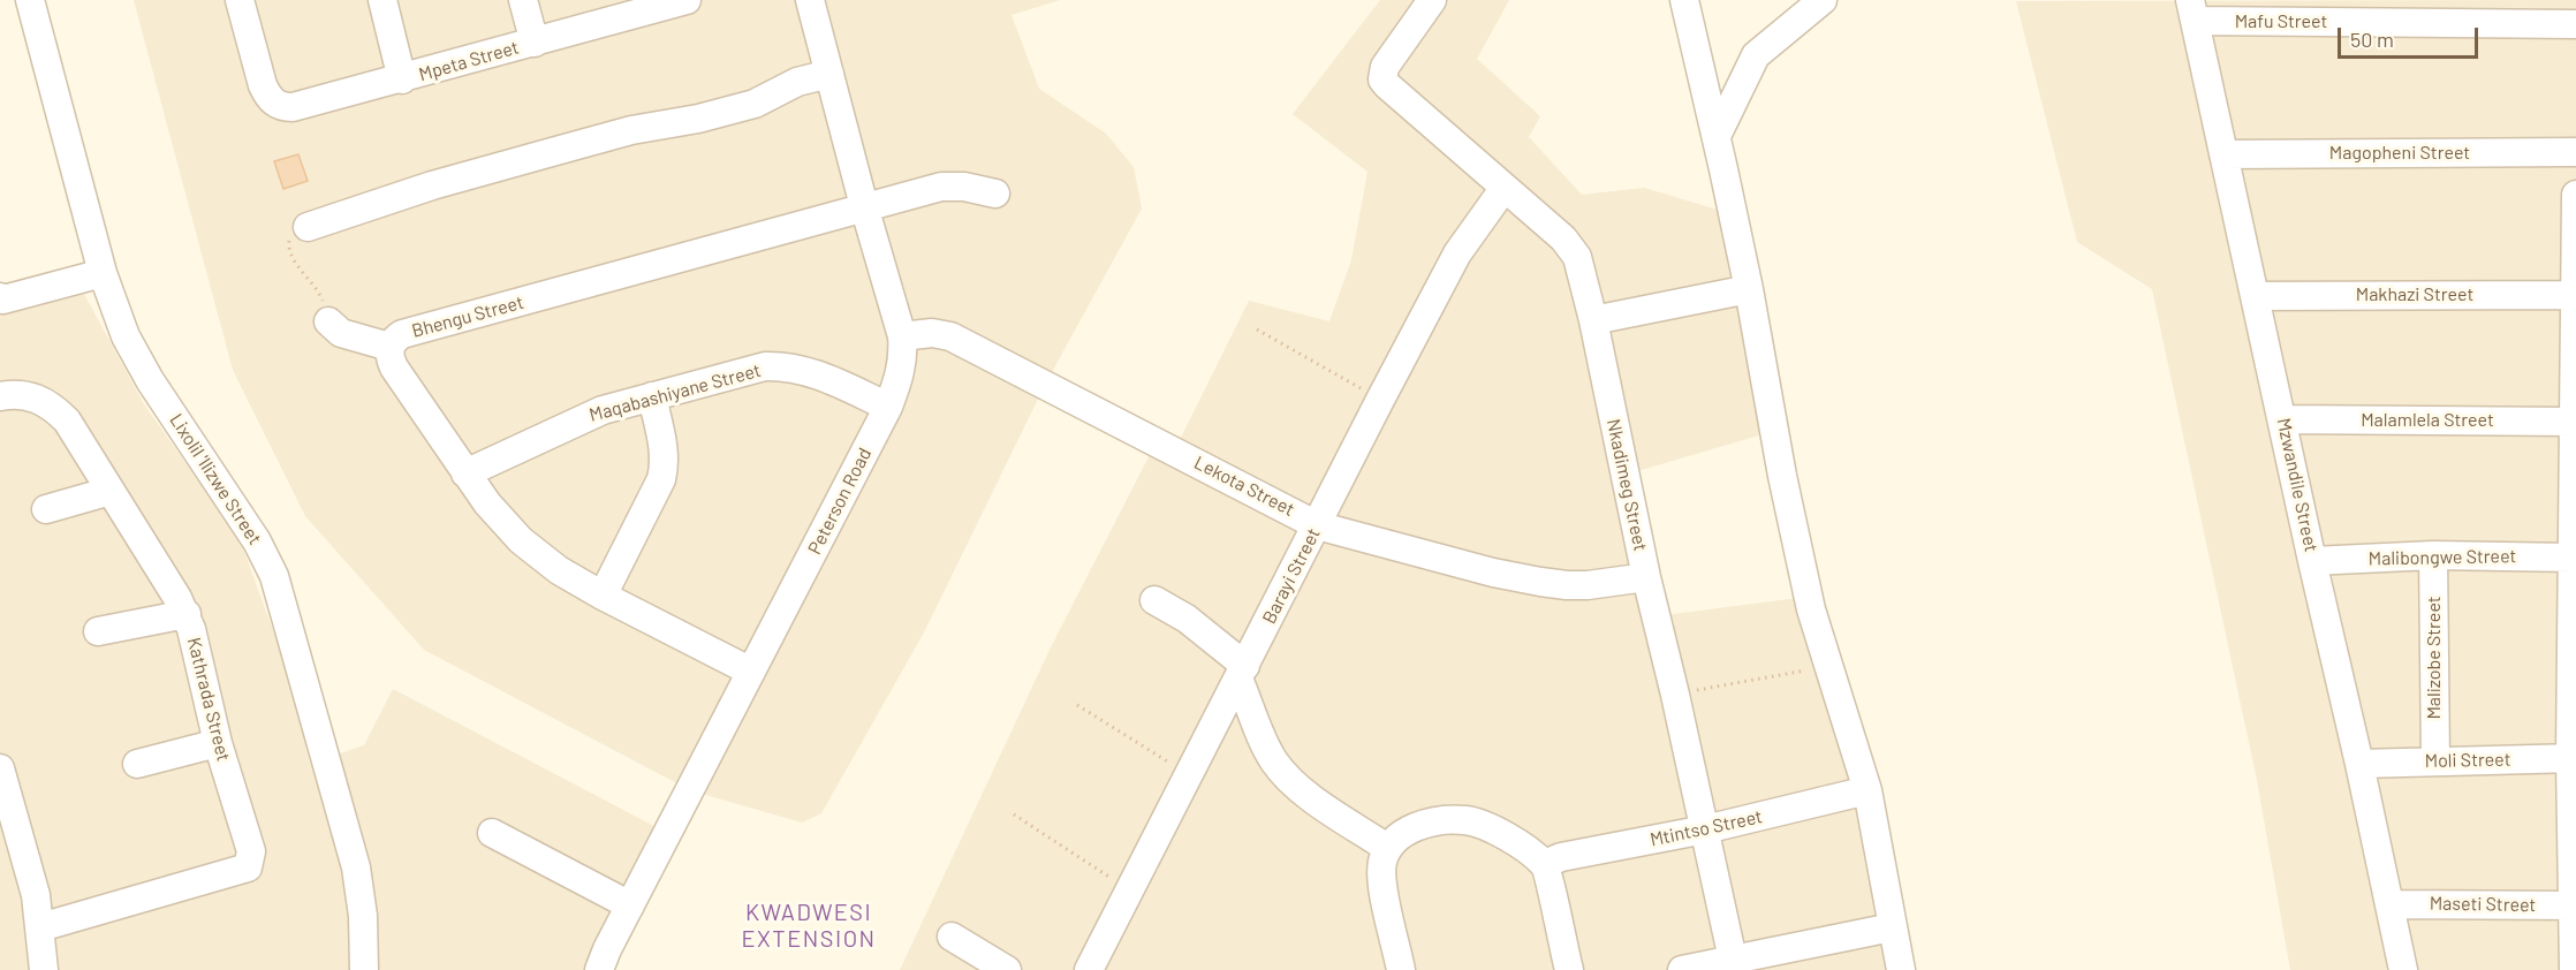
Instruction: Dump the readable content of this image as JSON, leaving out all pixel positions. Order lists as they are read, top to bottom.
{
  "streets": {
    "street": [
      "Mafu Street",
      "Mpeta Street",
      "Magopheni Street",
      "Makhazi Street",
      "Bhengu Street",
      "Maqabashiyane Street",
      "Malamlela Street",
      "Lixolil 'Ilizwe Street",
      "Nkadimeg Street",
      "Mzwandile Street",
      "Lekota Street",
      "Peterson Road",
      "Malibongwe Street",
      "Barayi Street",
      "Malizobe Street",
      "Kathrada Street",
      "Moli Street",
      "Mtintso Street",
      "Maseti Street"
    ]
  },
  "crossings": [
    ["Mafu Street", "Mzwandile Street"],
    ["Magopheni Street", "Mzwandile Street"],
    ["Makhazi Street", "Mzwandile Street"],
    ["Bhengu Street", "Maqabashiyane Street"],
    ["Bhengu Street", "Peterson Road"],
    ["Maqabashiyane Street", "Peterson Road"],
    ["Malamlela Street", "Mzwandile Street"],
    ["Nkadimeg Street", "Lekota Street"],
    ["Nkadimeg Street", "Barayi Street"],
    ["Nkadimeg Street", "Mtintso Street"],
    ["Mzwandile Street", "Malibongwe Street"],
    ["Mzwandile Street", "Moli Street"],
    ["Mzwandile Street", "Maseti Street"],
    ["Lekota Street", "Peterson Road"],
    ["Lekota Street", "Barayi Street"],
    ["Malibongwe Street", "Malizobe Street"],
    ["Malizobe Street", "Moli Street"]
  ],
  "districts": ["KWADWESI EXTENSION"],
  "scale_bar": "50 m"
}
